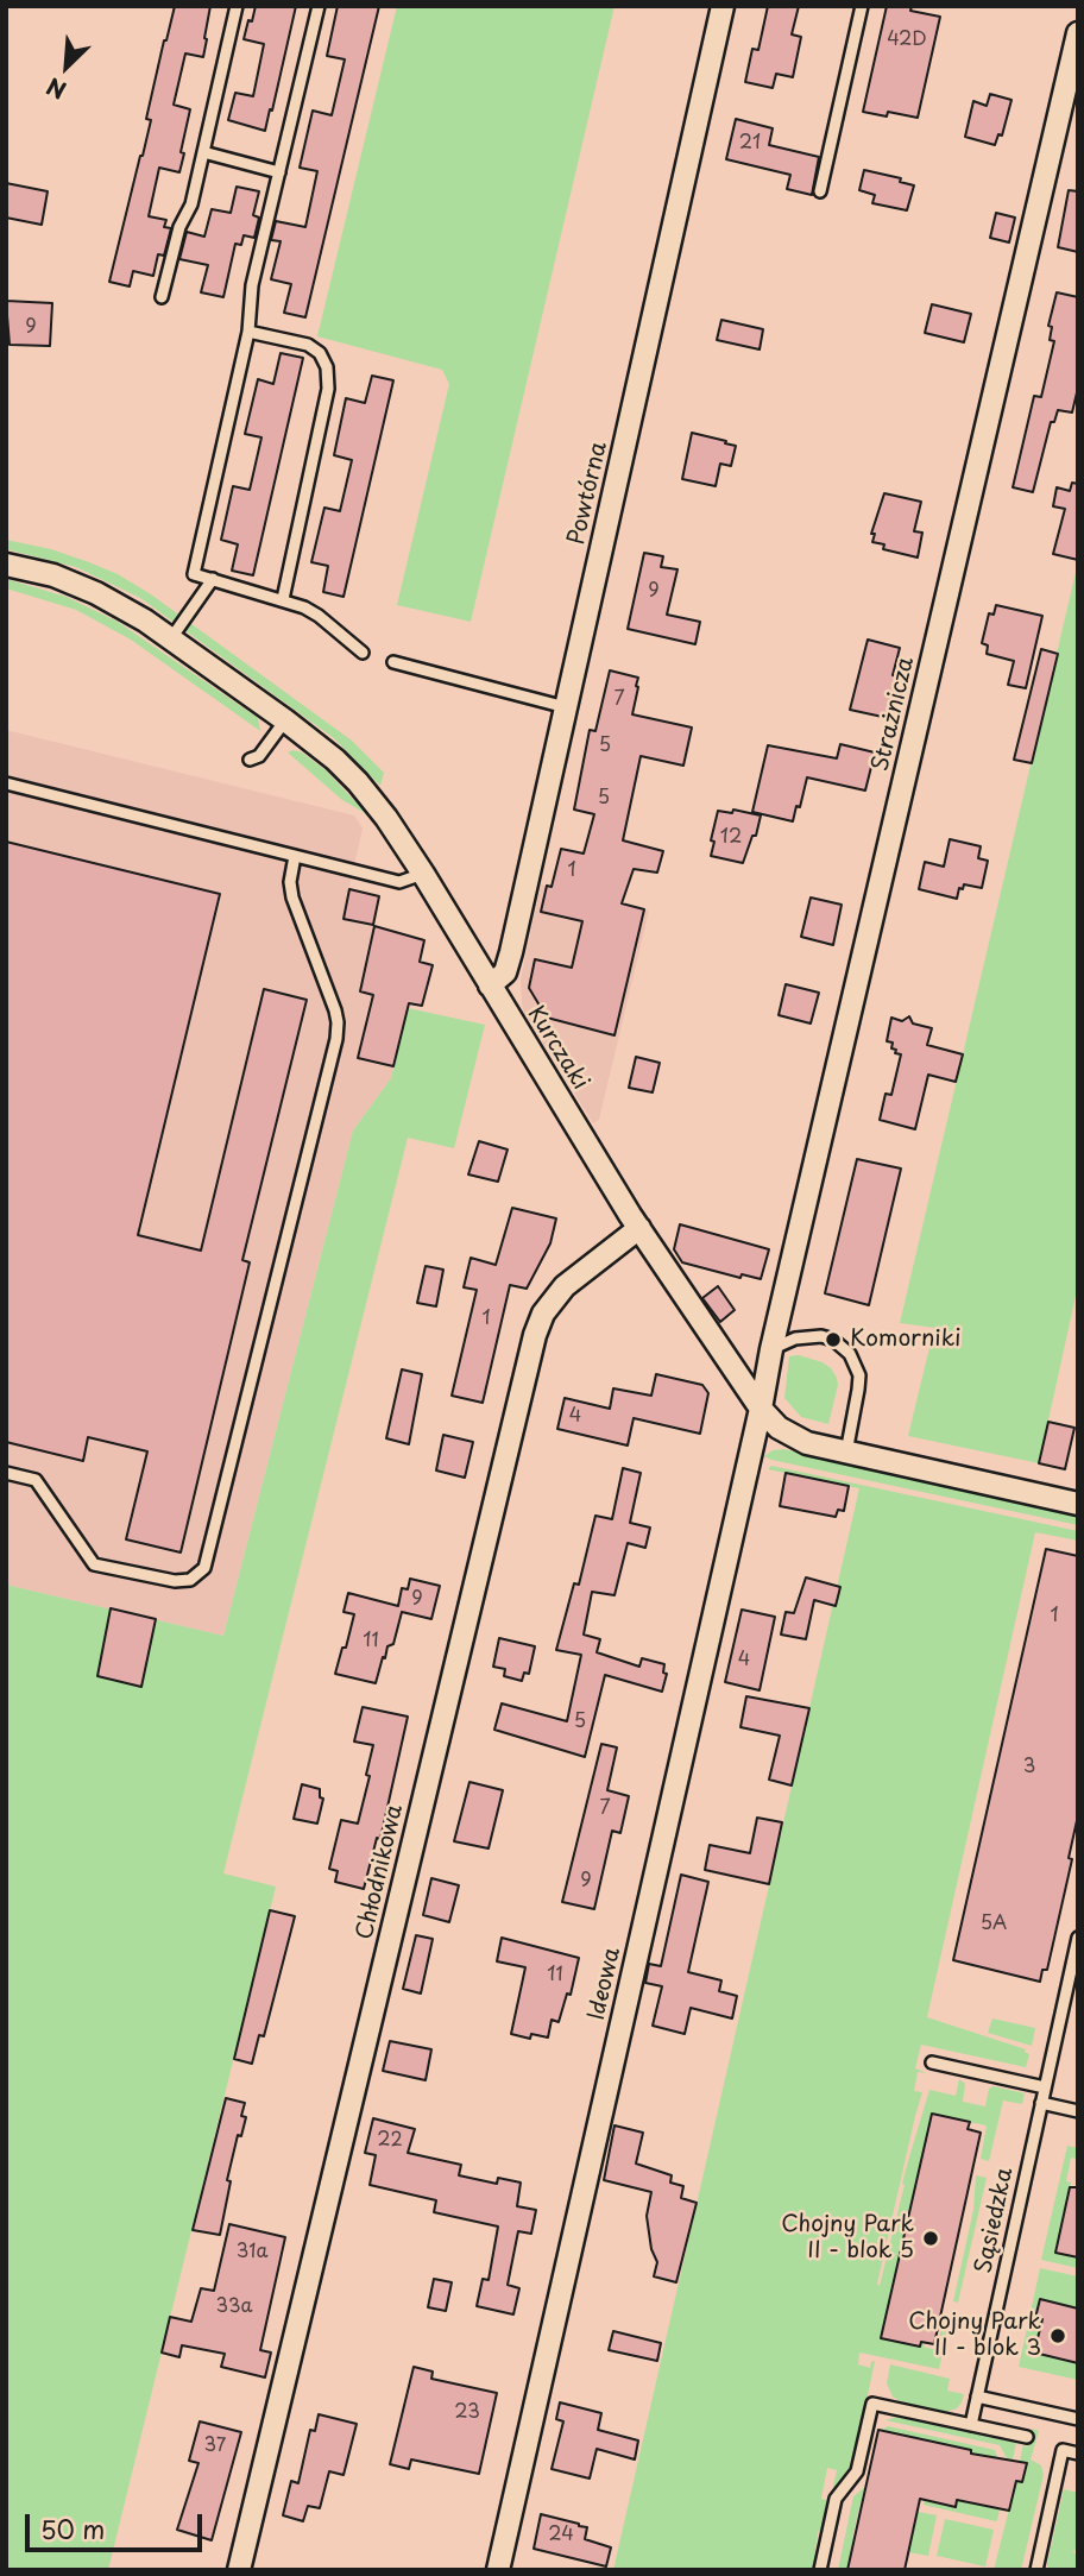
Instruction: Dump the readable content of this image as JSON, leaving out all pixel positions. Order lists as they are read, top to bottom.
{
  "streets": {
    "street": [
      "Powtórna",
      "Strażnicza",
      "Kurczaki",
      "Chłodnikowa",
      "Ideowa"
    ],
    "lane": ["Sąsiedzka"]
  },
  "crossings": [
    ["Powtórna", "Kurczaki"],
    ["Strażnicza", "Kurczaki"],
    ["Strażnicza", "Ideowa"],
    ["Kurczaki", "Chłodnikowa"],
    ["Kurczaki", "Ideowa"]
  ],
  "places": ["Komorniki", "Chojny Park II - blok 5", "Chojny Park II - blok 3"],
  "house_numbers": [
    "42D",
    "21",
    "9",
    "9",
    "7",
    "5",
    "5",
    "12",
    "1",
    "1",
    "4",
    "9",
    "1",
    "11",
    "4",
    "5",
    "3",
    "7",
    "9",
    "5A",
    "11",
    "22",
    "31a",
    "33a",
    "23",
    "37",
    "24"
  ],
  "scale_bar": "50 m",
  "north": "bottom left"
}
